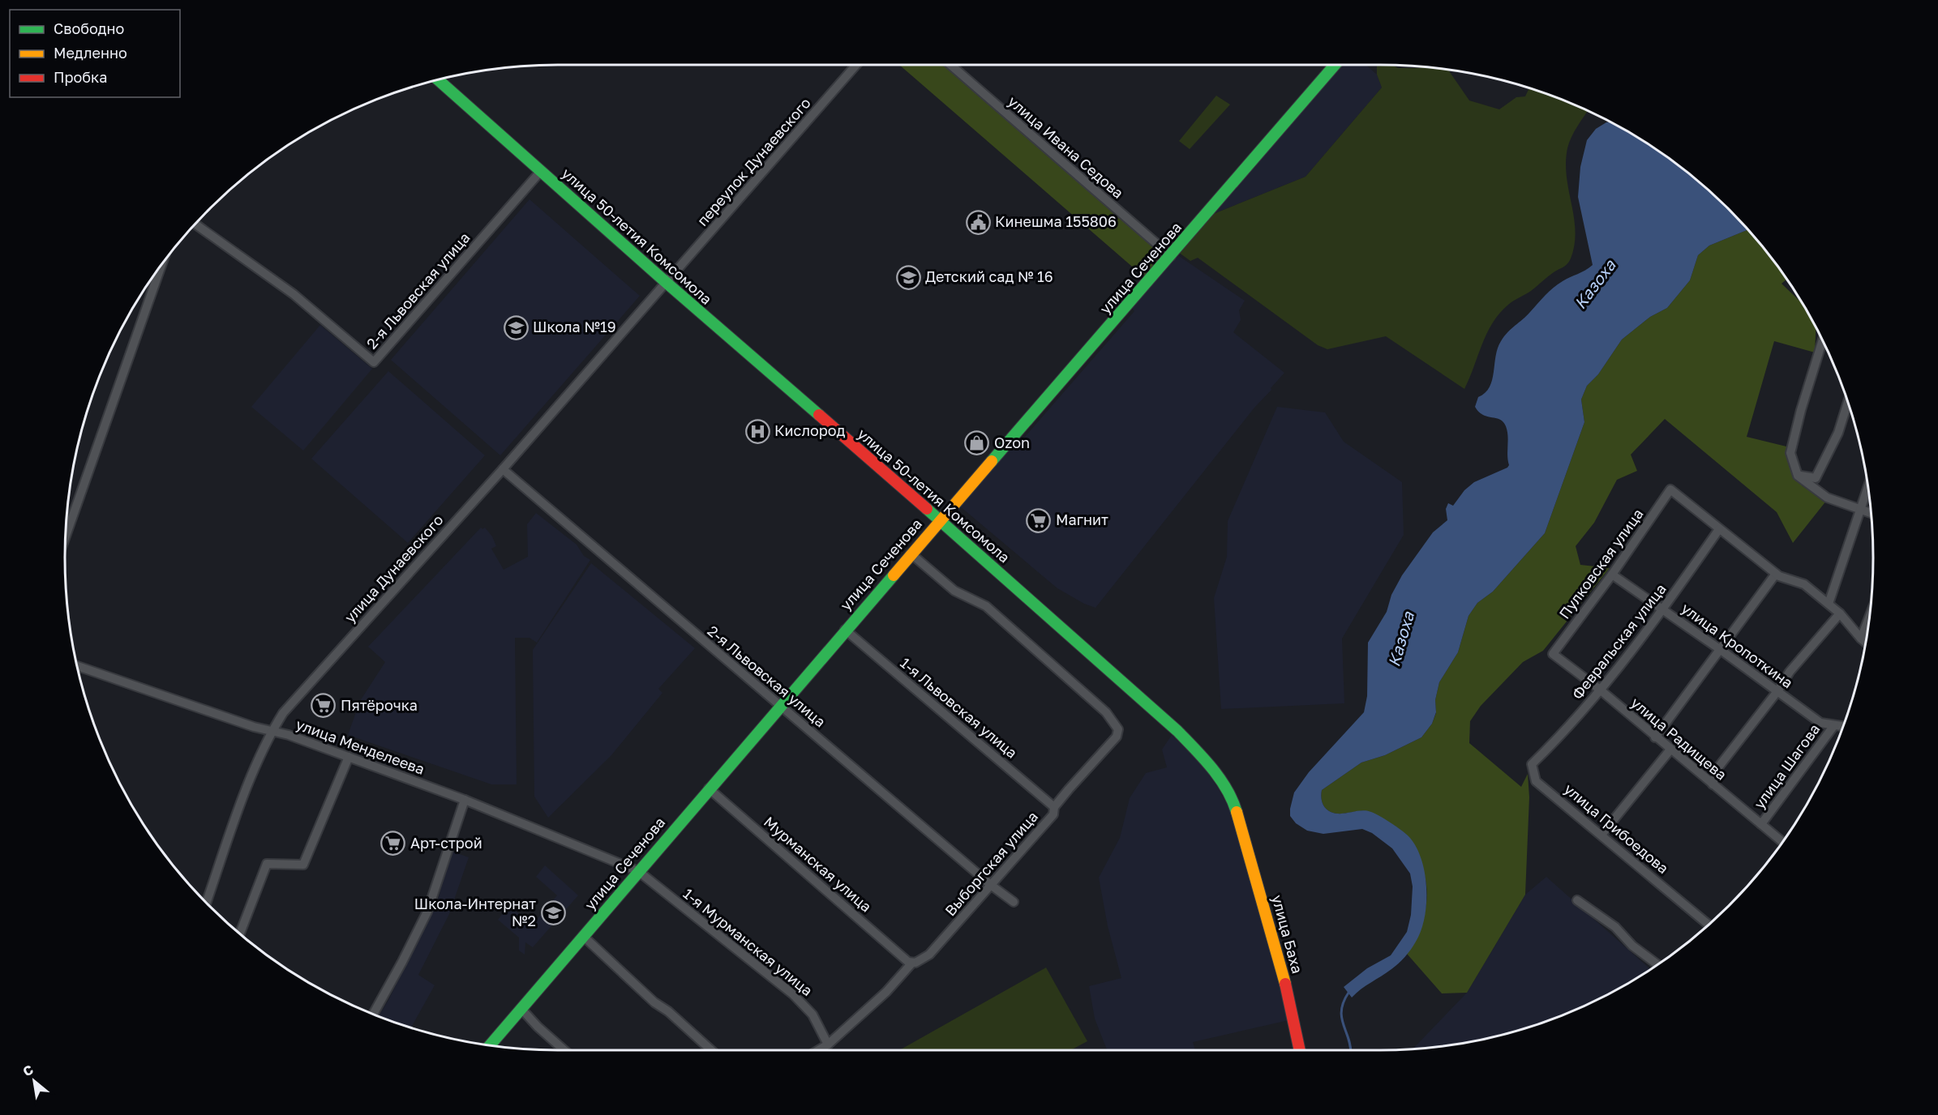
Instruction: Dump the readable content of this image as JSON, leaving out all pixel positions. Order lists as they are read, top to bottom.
{
  "streets": {
    "main road": ["улица 50-летия Комсомола", "улица Сеченова", "улица Баха"],
    "street": [
      "улица Ивана Седова",
      "переулок Дунаевского",
      "2-я Львовская улица",
      "Пулковская улица",
      "улица Дунаевского",
      "Февральская улица",
      "улица Кропоткина",
      "1-я Львовская улица",
      "улица Радищева",
      "улица Менделеева",
      "улица Шагова",
      "улица Грибоедова",
      "Выборгская улица",
      "Мурманская улица",
      "1-я Мурманская улица"
    ]
  },
  "crossings": [
    ["улица Ивана Седова", "улица Сеченова"],
    ["переулок Дунаевского", "улица 50-летия Комсомола"],
    ["переулок Дунаевского", "улица Дунаевского"],
    ["улица 50-летия Комсомола", "улица Сеченова"],
    ["улица 50-летия Комсомола", "2-я Львовская улица"],
    ["улица 50-летия Комсомола", "улица Дунаевского"],
    ["улица 50-летия Комсомола", "улица Баха"],
    ["улица Сеченова", "2-я Львовская улица"],
    ["улица Сеченова", "1-я Львовская улица"],
    ["улица Сеченова", "улица Менделеева"],
    ["улица Сеченова", "Выборгская улица"],
    ["улица Сеченова", "Мурманская улица"],
    ["улица Сеченова", "1-я Мурманская улица"],
    ["2-я Львовская улица", "улица Дунаевского"],
    ["2-я Львовская улица", "Выборгская улица"],
    ["Пулковская улица", "Февральская улица"],
    ["Пулковская улица", "улица Кропоткина"],
    ["Пулковская улица", "улица Радищева"],
    ["улица Дунаевского", "улица Менделеева"],
    ["Февральская улица", "улица Кропоткина"],
    ["Февральская улица", "улица Радищева"],
    ["Февральская улица", "улица Грибоедова"],
    ["улица Кропоткина", "улица Шагова"],
    ["1-я Львовская улица", "Выборгская улица"],
    ["улица Радищева", "улица Шагова"],
    ["улица Менделеева", "1-я Мурманская улица"],
    ["Выборгская улица", "Мурманская улица"],
    ["Выборгская улица", "1-я Мурманская улица"]
  ],
  "water": ["Казоха"],
  "places": {
    "public building": ["Кинешма 155806"],
    "school or university": ["Детский сад № 16", "Школа №19", "Школа-Интернат №2"],
    "hospital": ["Кислород"],
    "shop": ["Ozon"],
    "supermarket": ["Магнит", "Пятёрочка", "Арт-строй"]
  },
  "legend": ["Свободно", "Медленно", "Пробка"],
  "north": "top left"
}
